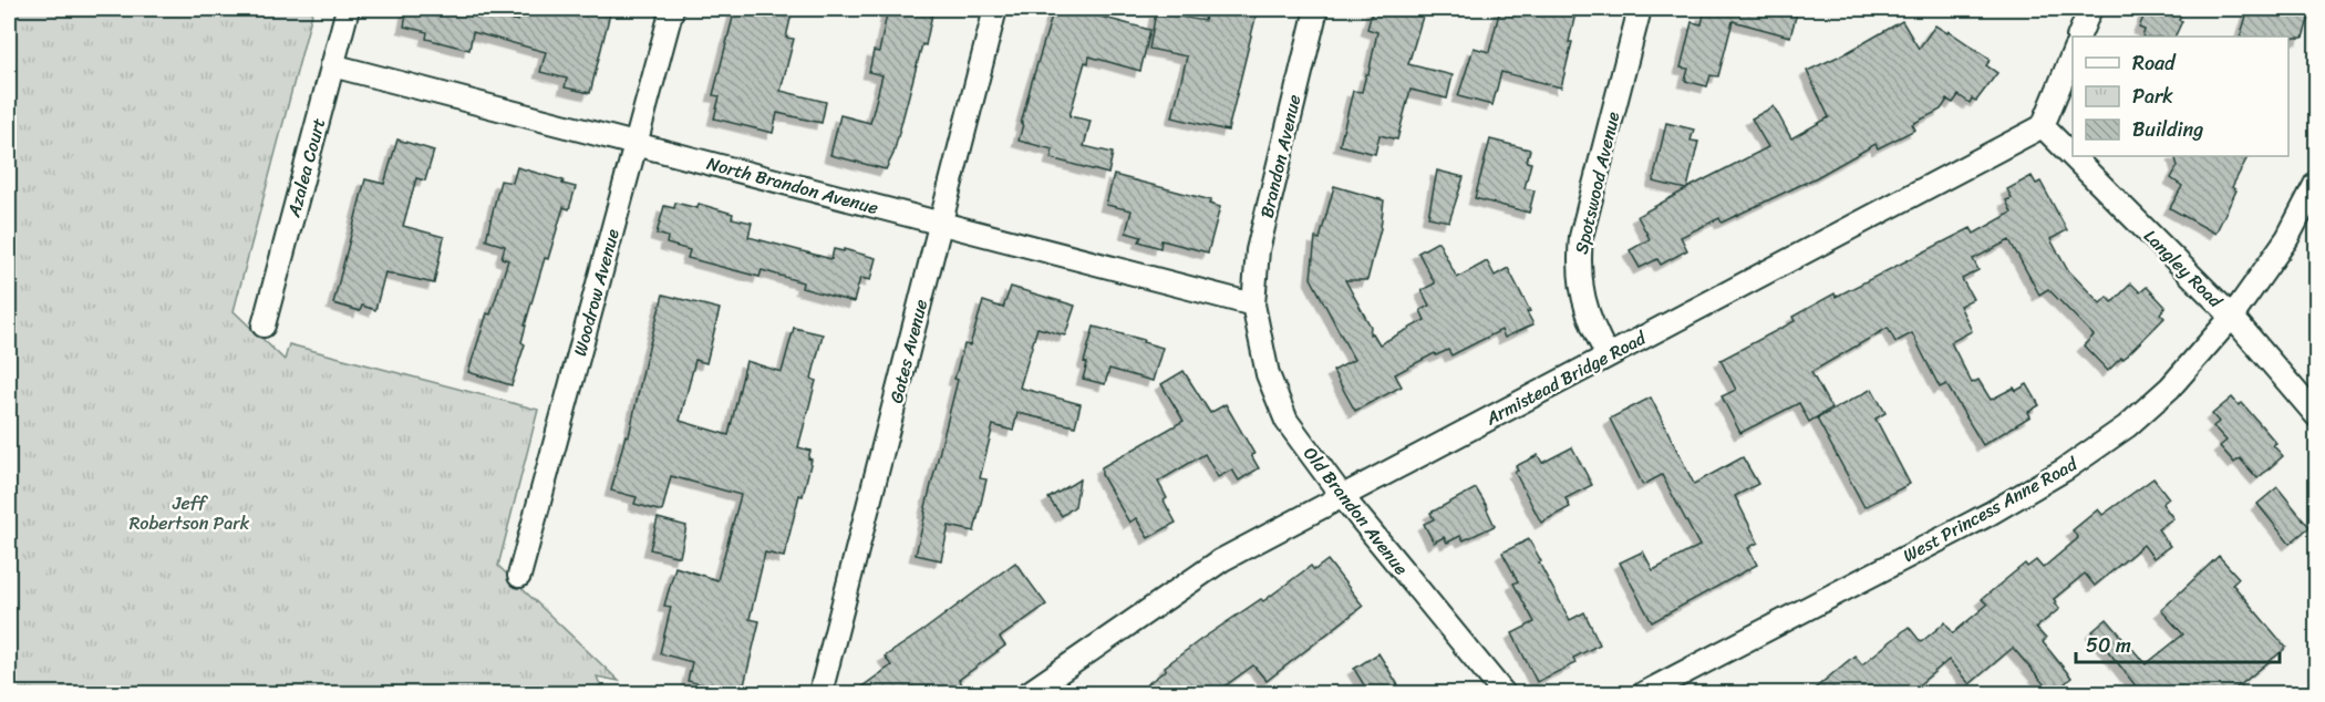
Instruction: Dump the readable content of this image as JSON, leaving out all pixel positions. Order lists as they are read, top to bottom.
{
  "streets": {
    "street": [
      "Brandon Avenue",
      "Azalea Court",
      "Spotswood Avenue",
      "North Brandon Avenue",
      "Langley Road",
      "Woodrow Avenue",
      "Gates Avenue",
      "Armistead Bridge Road",
      "West Princess Anne Road",
      "Old Brandon Avenue"
    ]
  },
  "crossings": [
    ["Brandon Avenue", "North Brandon Avenue"],
    ["Brandon Avenue", "Old Brandon Avenue"],
    ["Azalea Court", "North Brandon Avenue"],
    ["Spotswood Avenue", "Armistead Bridge Road"],
    ["North Brandon Avenue", "Woodrow Avenue"],
    ["North Brandon Avenue", "Gates Avenue"],
    ["North Brandon Avenue", "Old Brandon Avenue"],
    ["Langley Road", "Armistead Bridge Road"],
    ["Langley Road", "West Princess Anne Road"],
    ["Armistead Bridge Road", "Old Brandon Avenue"]
  ],
  "parks": ["Jeff Robertson Park"],
  "legend": ["Road", "Park", "Building"],
  "scale_bar": "50 m"
}
